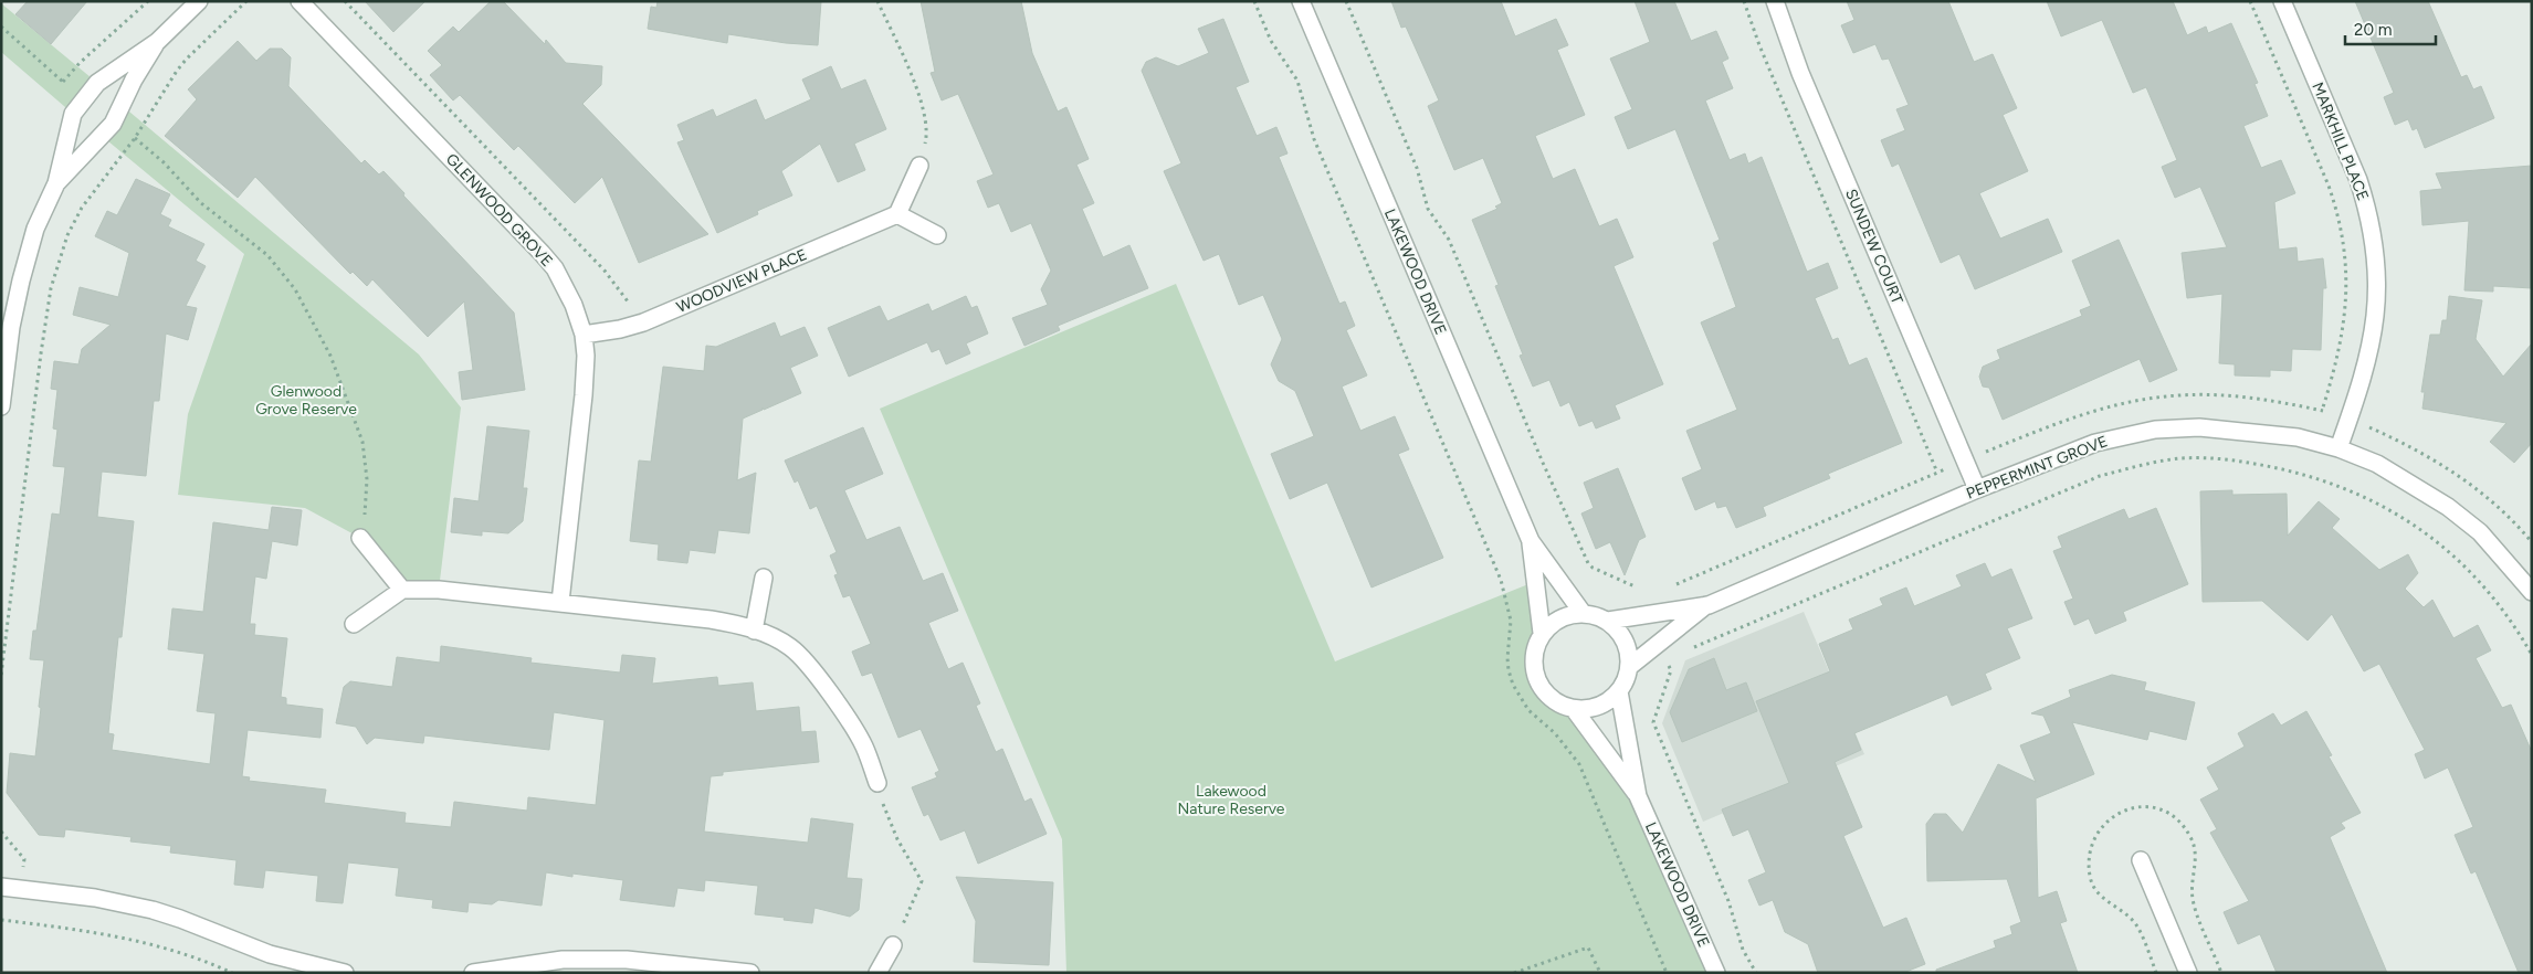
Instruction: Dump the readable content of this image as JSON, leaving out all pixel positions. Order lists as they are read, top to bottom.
{
  "streets": {
    "street": [
      "MARKHILL PLACE",
      "GLENWOOD GROVE",
      "SUNDEW COURT",
      "LAKEWOOD DRIVE",
      "WOODVIEW PLACE",
      "PEPPERMINT GROVE"
    ]
  },
  "crossings": [
    ["MARKHILL PLACE", "PEPPERMINT GROVE"],
    ["GLENWOOD GROVE", "WOODVIEW PLACE"],
    ["SUNDEW COURT", "PEPPERMINT GROVE"],
    ["LAKEWOOD DRIVE", "PEPPERMINT GROVE"]
  ],
  "parks": ["Glenwood Grove Reserve", "Lakewood Nature Reserve"],
  "scale_bar": "20 m"
}
